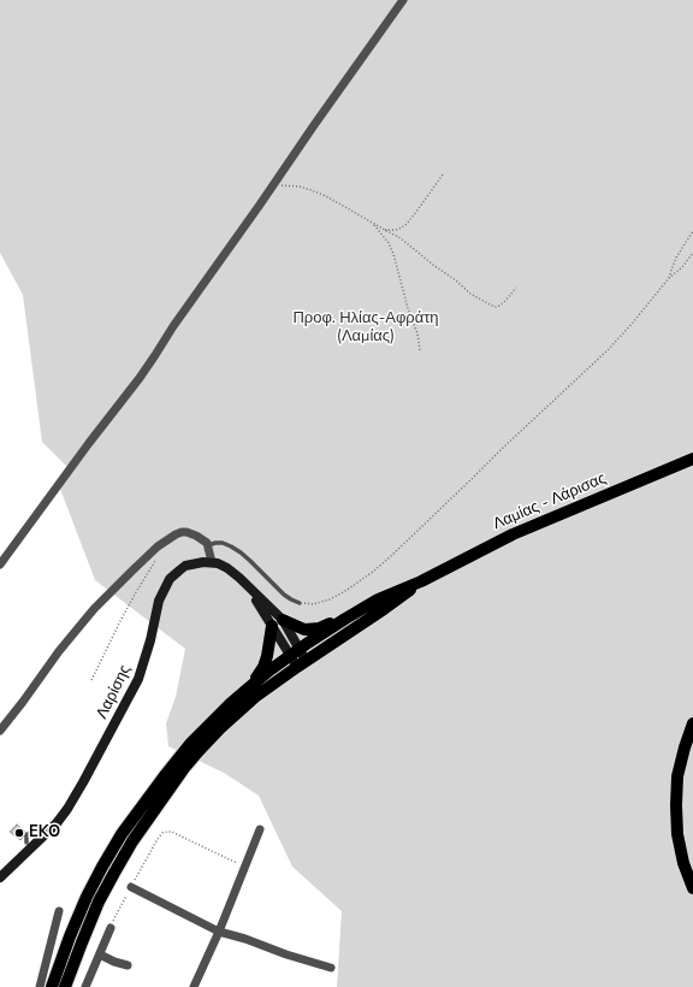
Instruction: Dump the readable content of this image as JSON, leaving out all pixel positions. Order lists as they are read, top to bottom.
{
  "streets": {
    "main road": ["Λαμίας - Λάρισας", "Λαρίσης"]
  },
  "parks": ["Προφ. Ηλίας-Αφράτη (Λαμίας)"],
  "places": ["EKO"]
}
